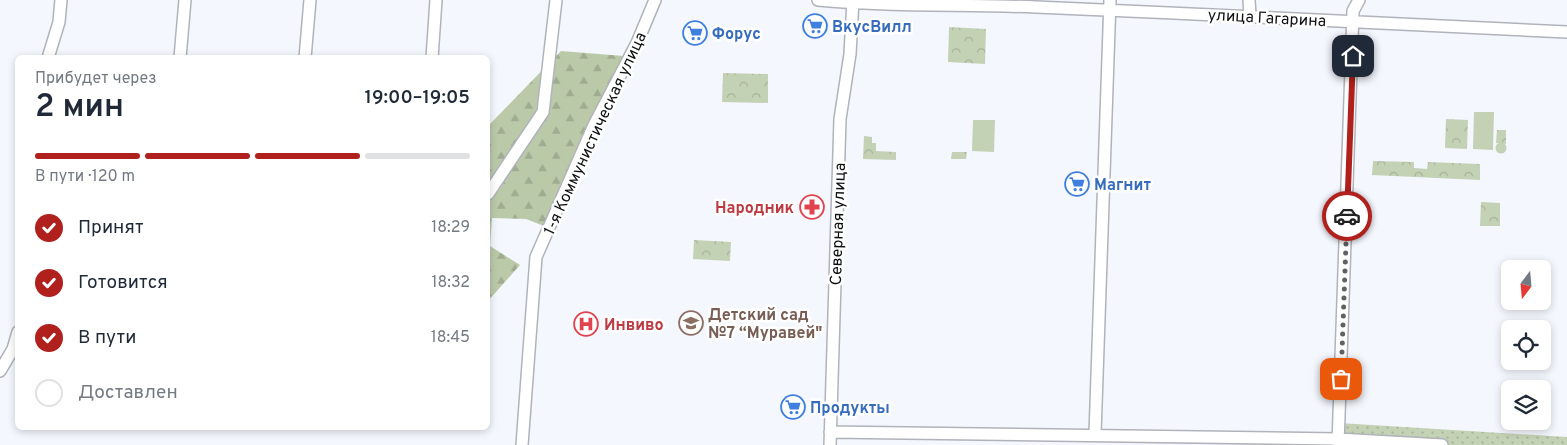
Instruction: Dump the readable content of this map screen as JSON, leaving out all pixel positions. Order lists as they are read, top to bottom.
{
  "streets": {
    "street": ["улица Гагарина", "1-я Коммунистическая улица", "Северная улица"]
  },
  "crossings": [
    ["улица Гагарина", "Северная улица"]
  ],
  "places": {
    "supermarket": [
      "ВкусВилл",
      "Форус",
      "Магнит",
      "Продукты"
    ],
    "pharmacy": ["Народник"],
    "school or university": ["Детский сад №7 “Муравей\""],
    "hospital": ["Инвиво"]
  },
  "north": "bottom",
  "page": {
    "heading": ["2 мин", "Прибудет через", "19:00–19:05"],
    "bar": "В пути · 120 m",
    "list": [
      ["Принят", "18:29"],
      ["Готовится", "18:32"],
      ["В пути", "18:45"],
      "Доставлен"
    ]
  }
}
